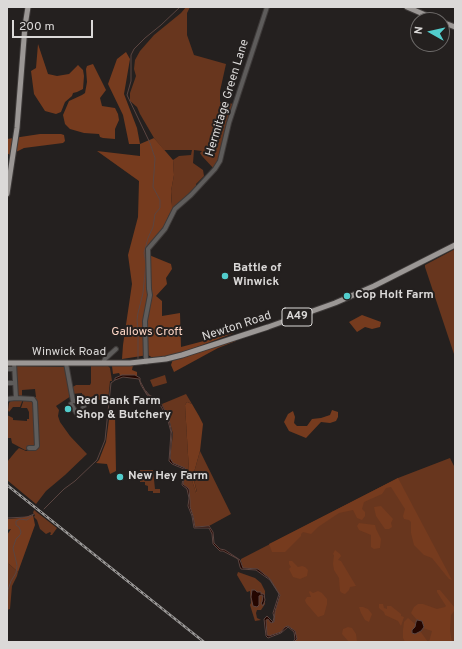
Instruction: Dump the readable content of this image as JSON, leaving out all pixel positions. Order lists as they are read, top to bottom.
{
  "streets": {
    "main road": ["A49", "Newton Road", "Winwick Road"],
    "street": ["Hermitage Green Lane"]
  },
  "crossings": [
    ["Hermitage Green Lane", "Newton Road"],
    ["Newton Road", "Winwick Road"]
  ],
  "parks": ["Gallows Croft"],
  "places": [
    "Battle of Winwick",
    "Cop Holt Farm",
    "Red Bank Farm Shop & Butchery",
    "New Hey Farm"
  ],
  "scale_bar": "200 m",
  "north": "left"
}
